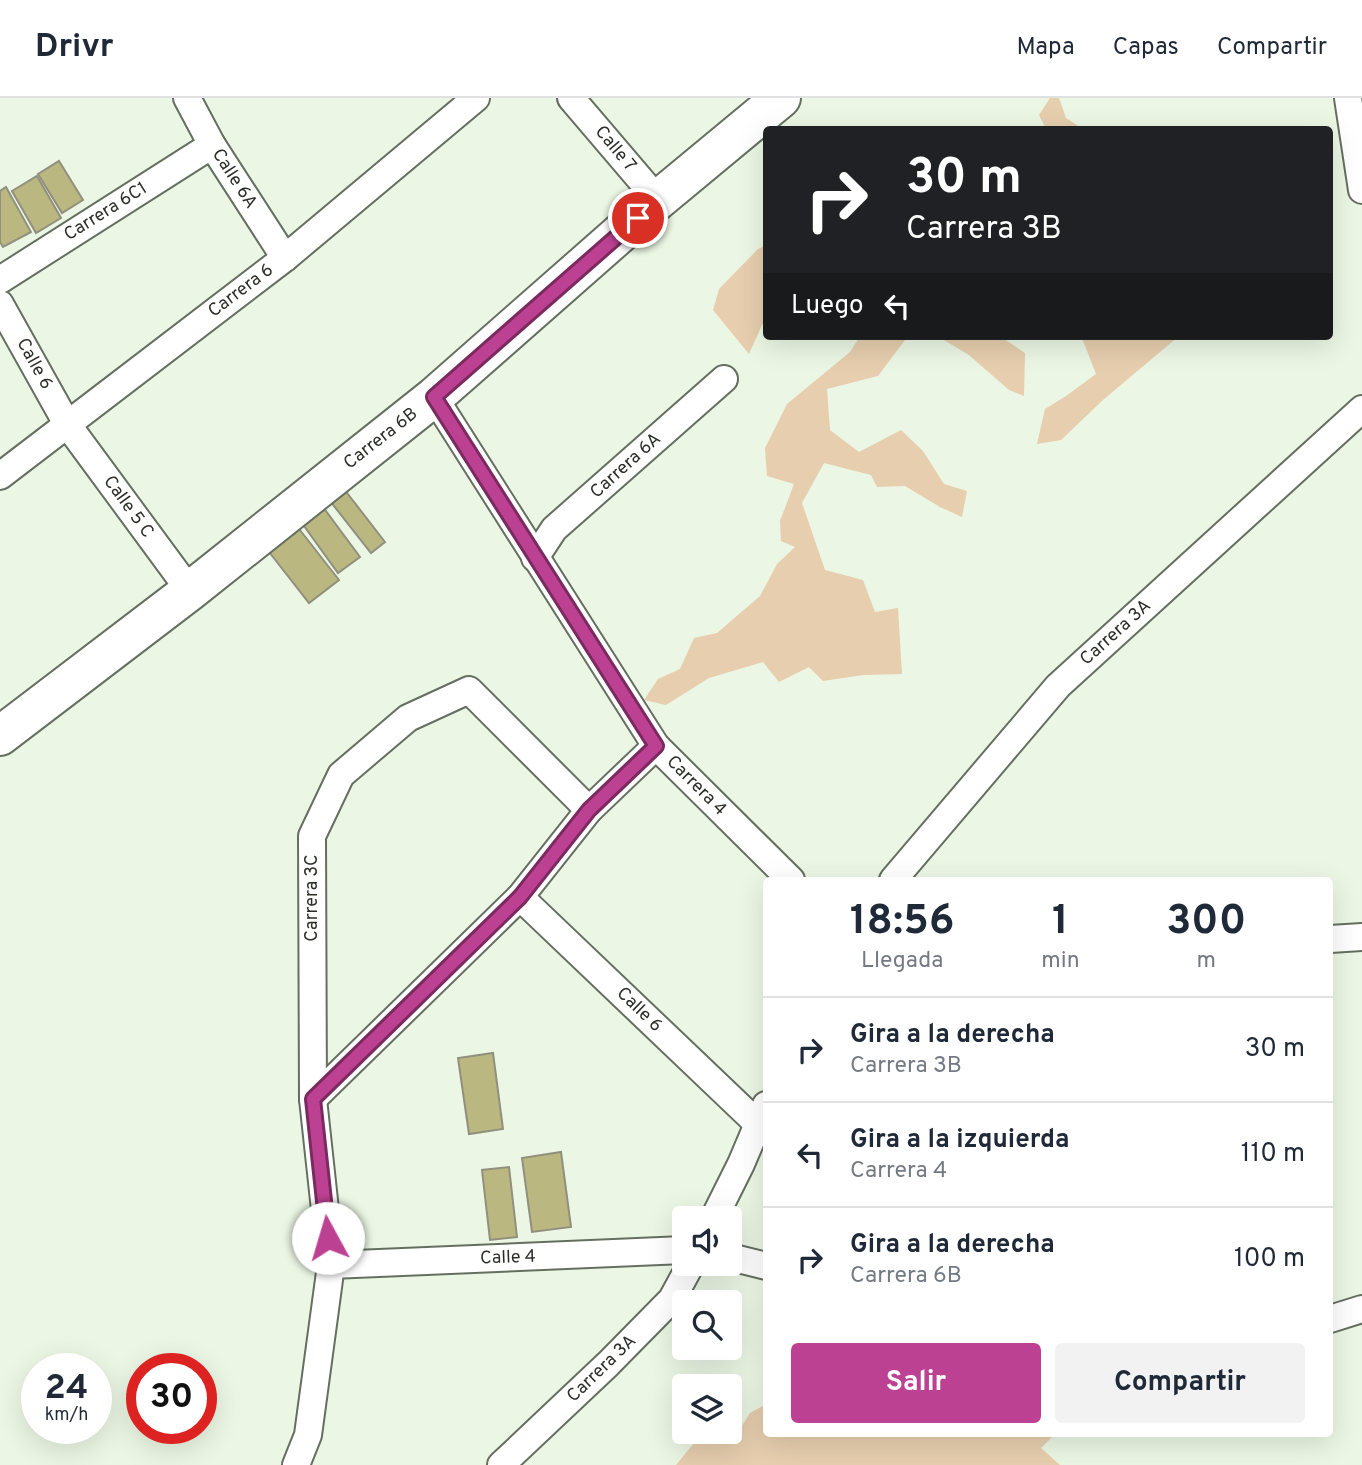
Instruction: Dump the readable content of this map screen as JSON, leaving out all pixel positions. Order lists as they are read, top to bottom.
{
  "streets": {
    "highway": ["Carrera 6B"],
    "street": [
      "Calle 7",
      "Calle 6A",
      "Carrera 6C1",
      "Carrera 6",
      "Calle 6",
      "Carrera 6A",
      "Calle 5 C",
      "Carrera 3A",
      "Carrera 4",
      "Carrera 3C",
      "Calle 4"
    ]
  },
  "crossings": [
    ["Calle 7", "Carrera 6B"],
    ["Calle 6A", "Carrera 6C1"],
    ["Calle 6A", "Carrera 6"],
    ["Carrera 6", "Calle 6"],
    ["Carrera 6", "Calle 5 C"],
    ["Calle 6", "Calle 5 C"],
    ["Carrera 6B", "Calle 5 C"],
    ["Carrera 6B", "Carrera 4"],
    ["Carrera 6A", "Carrera 4"]
  ],
  "page": {
    "header": "Drivr",
    "nav": ["Mapa", "Capas", "Compartir"],
    "turn": ["30 m", "Carrera 3B"],
    "then": "Luego",
    "eta": [
      "18:56",
      "Llegada",
      "1",
      "min",
      "300",
      "m"
    ],
    "list": [
      {
        "name": "Gira a la derecha",
        "note": "Carrera 3B",
        "value": "30 m"
      },
      {
        "name": "Gira a la izquierda",
        "note": "Carrera 4",
        "value": "110 m"
      },
      {
        "name": "Gira a la derecha",
        "note": "Carrera 6B",
        "value": "100 m"
      }
    ],
    "buttons": ["Salir", "Compartir"],
    "speed": "24 km/h",
    "limit": "30"
  }
}
